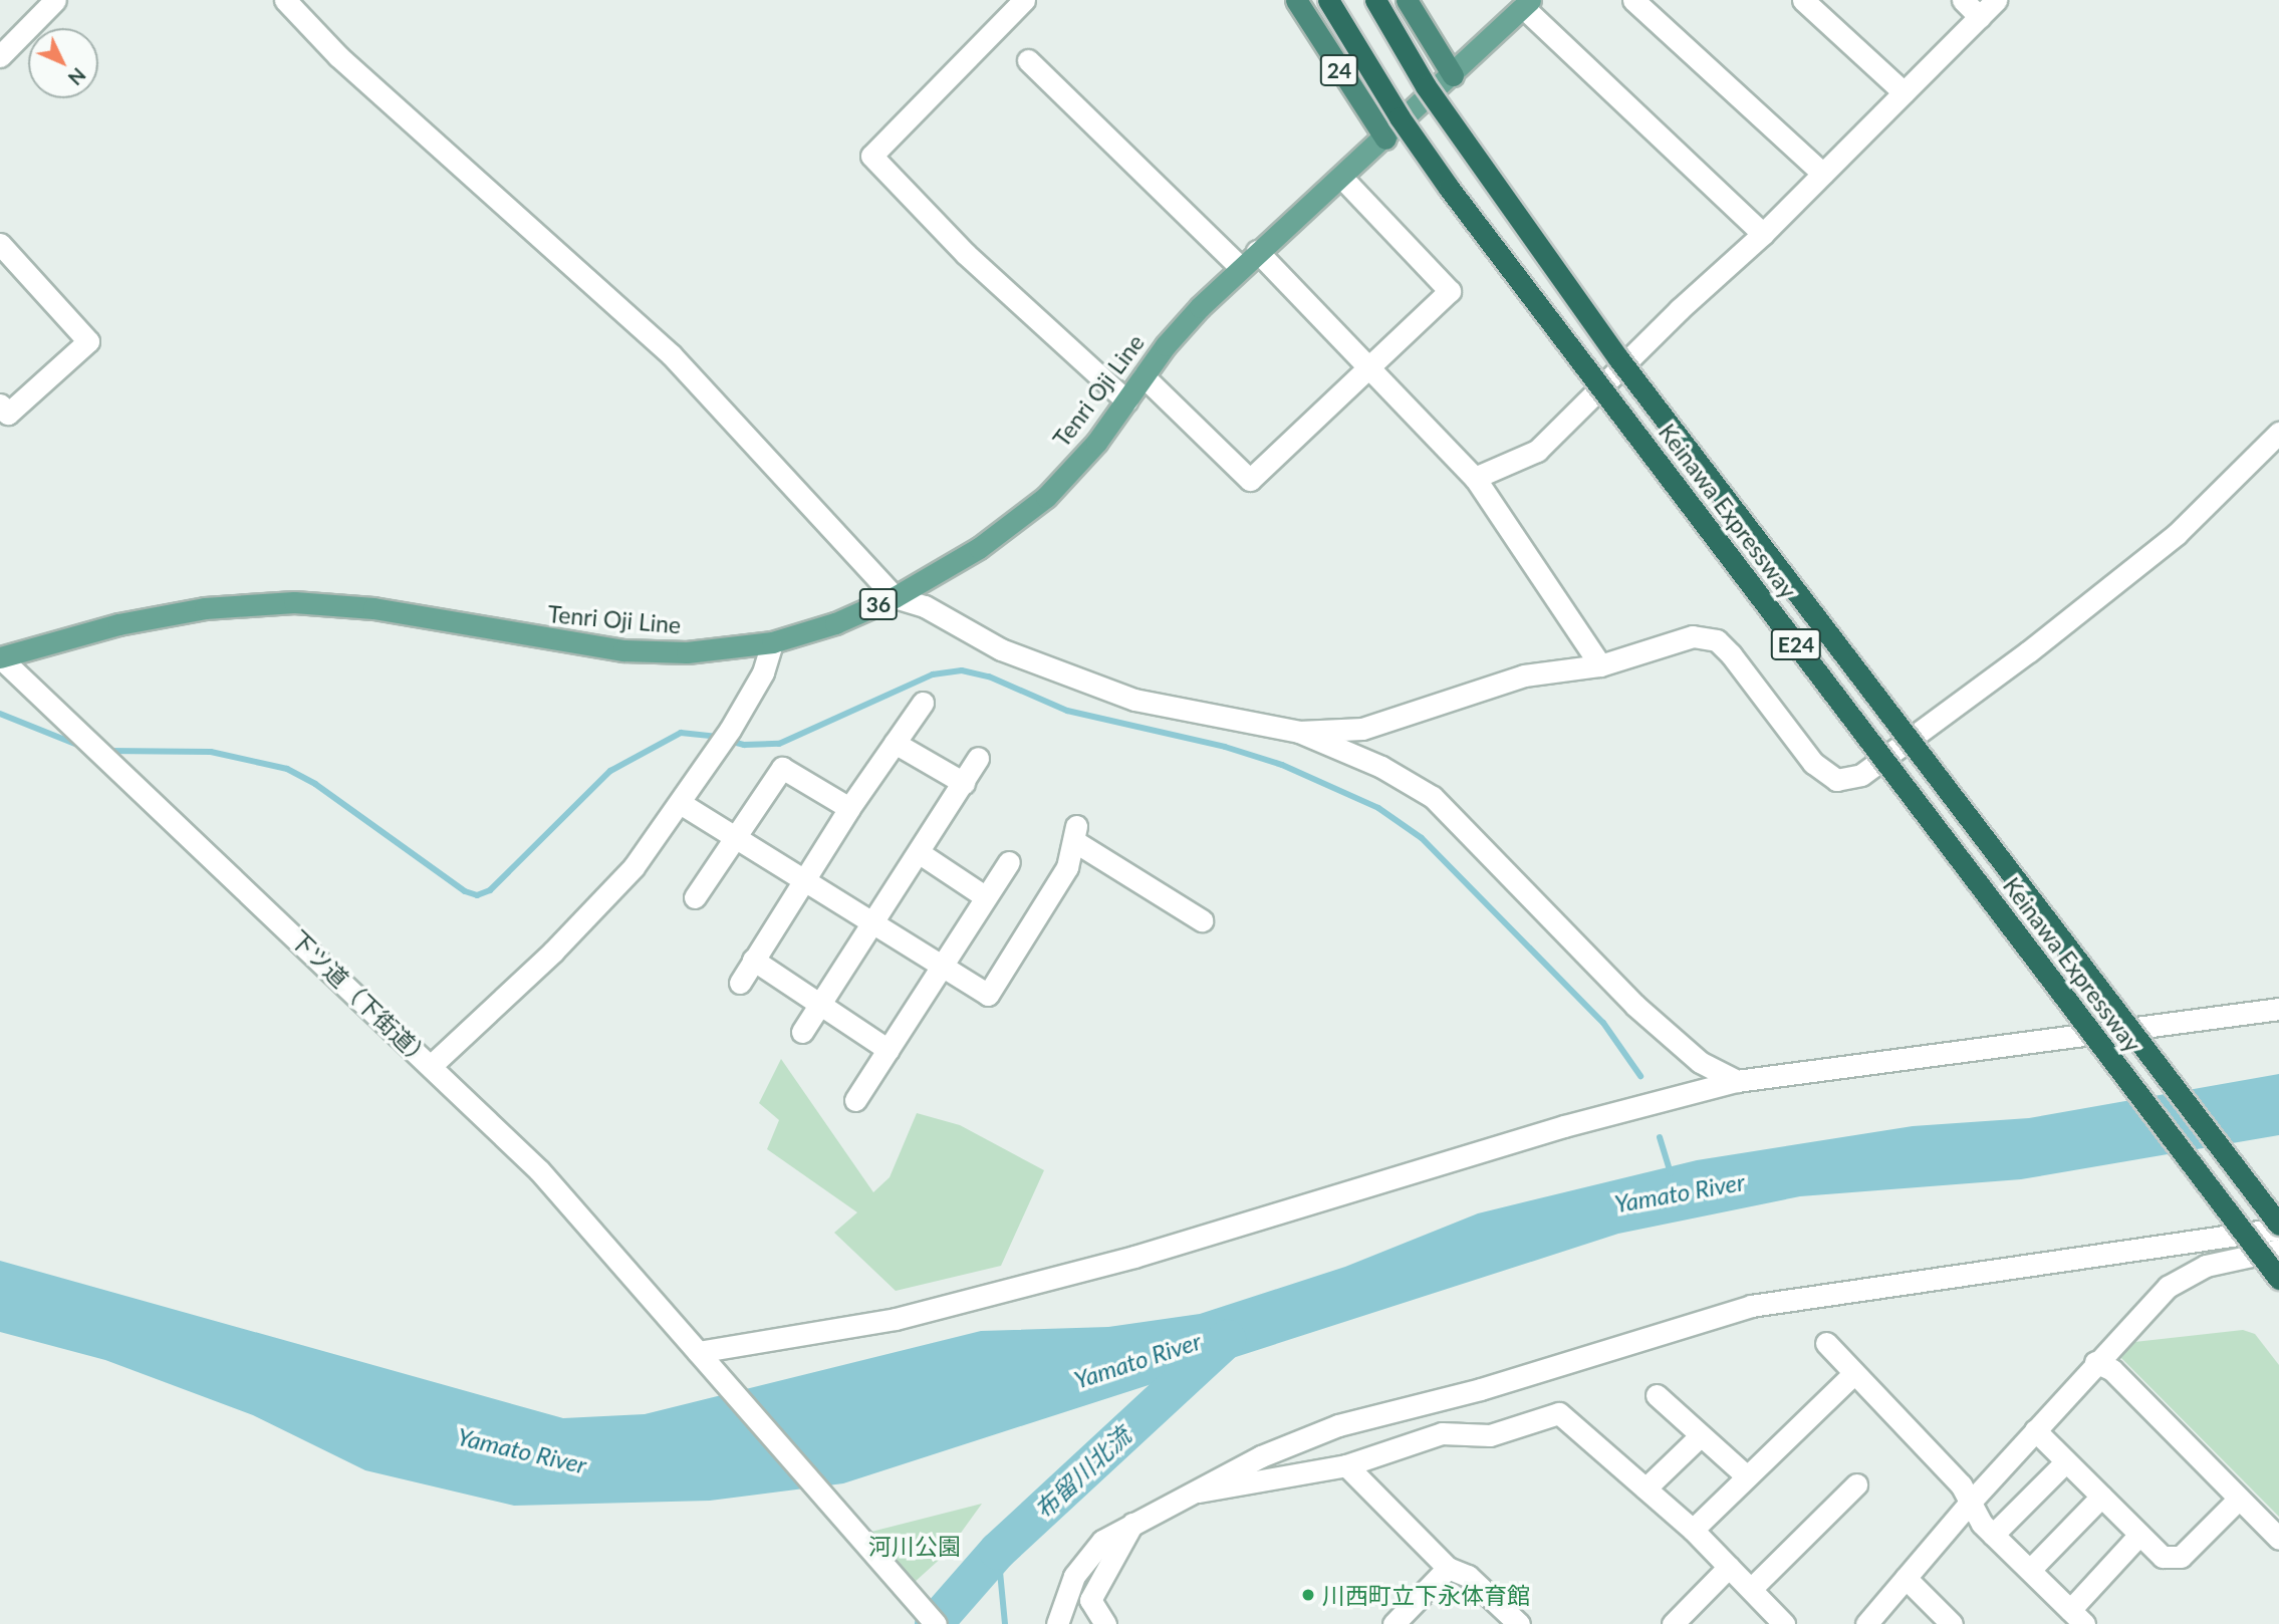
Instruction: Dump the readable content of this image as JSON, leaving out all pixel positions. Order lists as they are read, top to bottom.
{
  "streets": {
    "highway": ["24", "Keinawa Expressway", "E24"],
    "main road": ["Tenri Oji Line", "36"],
    "street": ["下ツ道（下街道）"]
  },
  "crossings": [
    ["24", "Tenri Oji Line"],
    ["Tenri Oji Line", "下ツ道（下街道）"]
  ],
  "water": ["Yamato River", "布留川北流"],
  "parks": ["河川公園"],
  "places": ["川西町立下永体育館"],
  "north": "bottom right"
}
